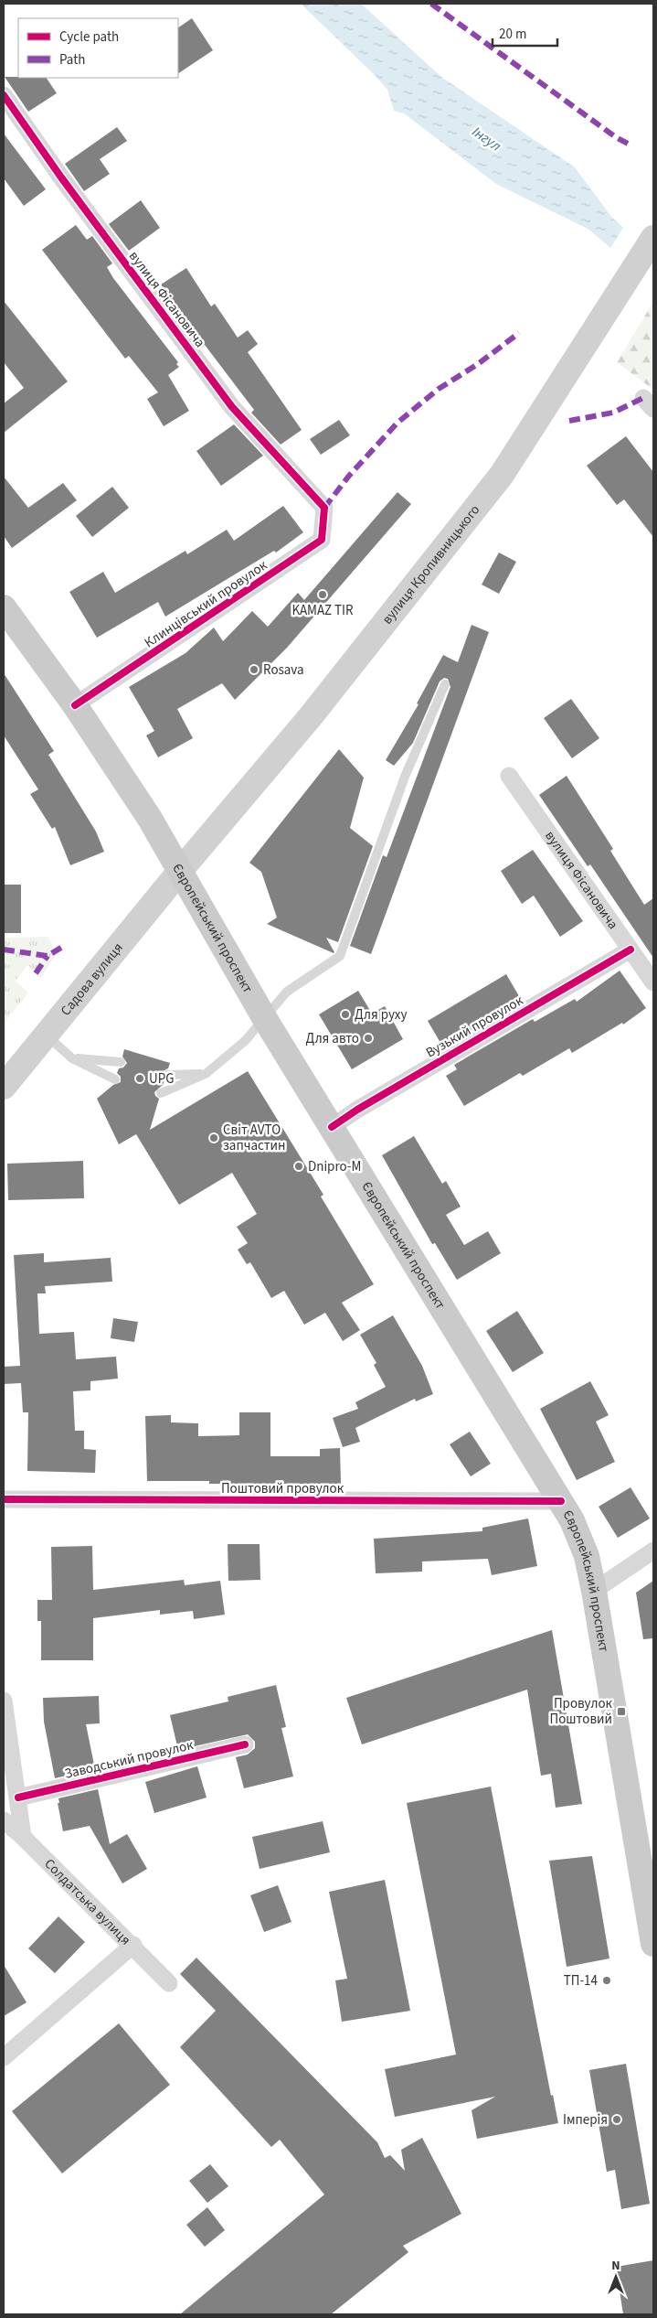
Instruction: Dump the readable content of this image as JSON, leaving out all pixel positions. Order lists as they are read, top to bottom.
{
  "streets": {
    "main road": ["вулиця Кропивницького", "Європейський проспект", "Садова вулиця"],
    "street": [
      "вулиця Фісановича",
      "Клинцівський провулок",
      "Вузький провулок",
      "Поштовий провулок",
      "Заводський провулок",
      "Солдатська вулиця"
    ]
  },
  "crossings": [
    ["вулиця Фісановича", "Клинцівський провулок"],
    ["вулиця Фісановича", "Вузький провулок"],
    ["вулиця Кропивницького", "Європейський проспект"],
    ["вулиця Кропивницького", "Садова вулиця"],
    ["Клинцівський провулок", "Європейський проспект"],
    ["Європейський проспект", "Садова вулиця"],
    ["Європейський проспект", "Вузький провулок"],
    ["Європейський проспект", "Поштовий провулок"]
  ],
  "water": ["Інгул"],
  "places": {
    "other": [
      "KAMAZ TIR",
      "Rosava",
      "Для руху",
      "Для авто",
      "UPG",
      "Світ AVTO запчастин",
      "Dnipro-M",
      "ТП-14",
      "Імперія"
    ],
    "transit": ["Провулок Поштовий"]
  },
  "legend": ["Cycle path", "Path"],
  "scale_bar": "20 m",
  "north": "top"
}
